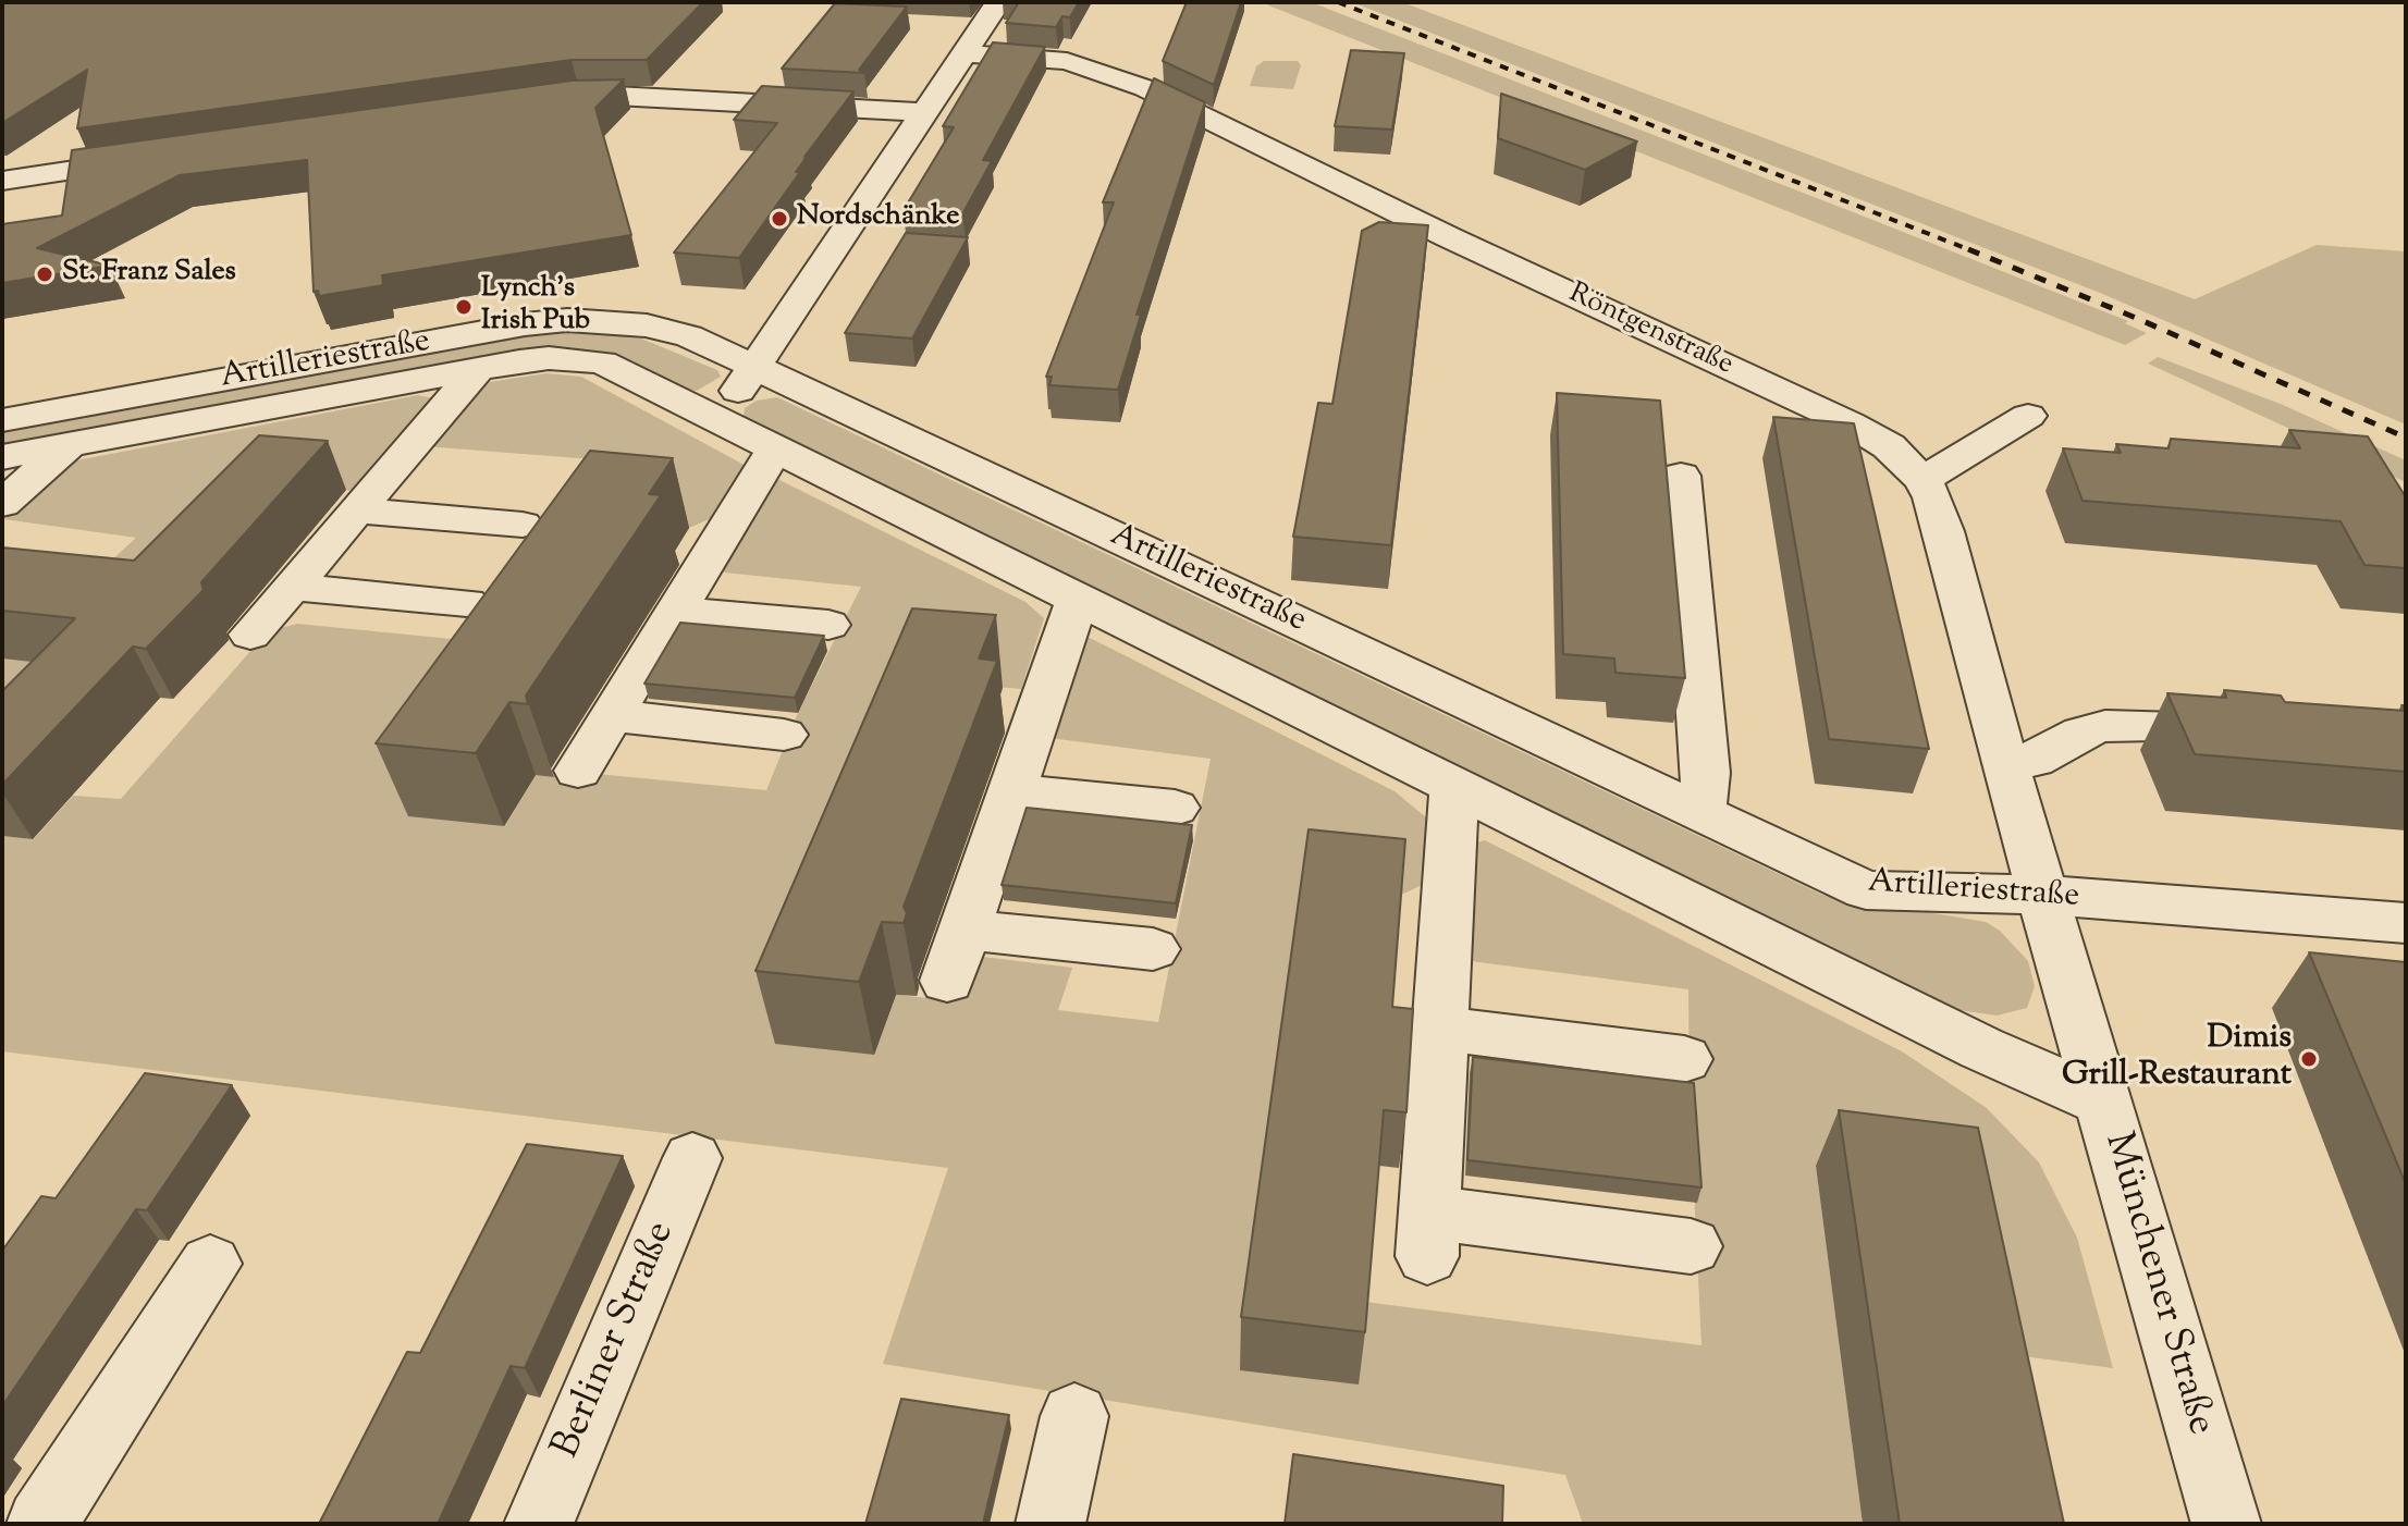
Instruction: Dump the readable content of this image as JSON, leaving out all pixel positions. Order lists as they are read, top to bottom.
{
  "streets": {
    "street": [
      "Röntgenstraße",
      "Artilleriestraße",
      "Münchener Straße",
      "Berliner Straße"
    ]
  },
  "crossings": [
    ["Röntgenstraße", "Artilleriestraße"],
    ["Röntgenstraße", "Münchener Straße"],
    ["Artilleriestraße", "Münchener Straße"]
  ],
  "places": [
    "Nordschänke",
    "St. Franz Sales",
    "Lynch's Irish Pub",
    "Dimis Grill-Restaurant"
  ]
}
